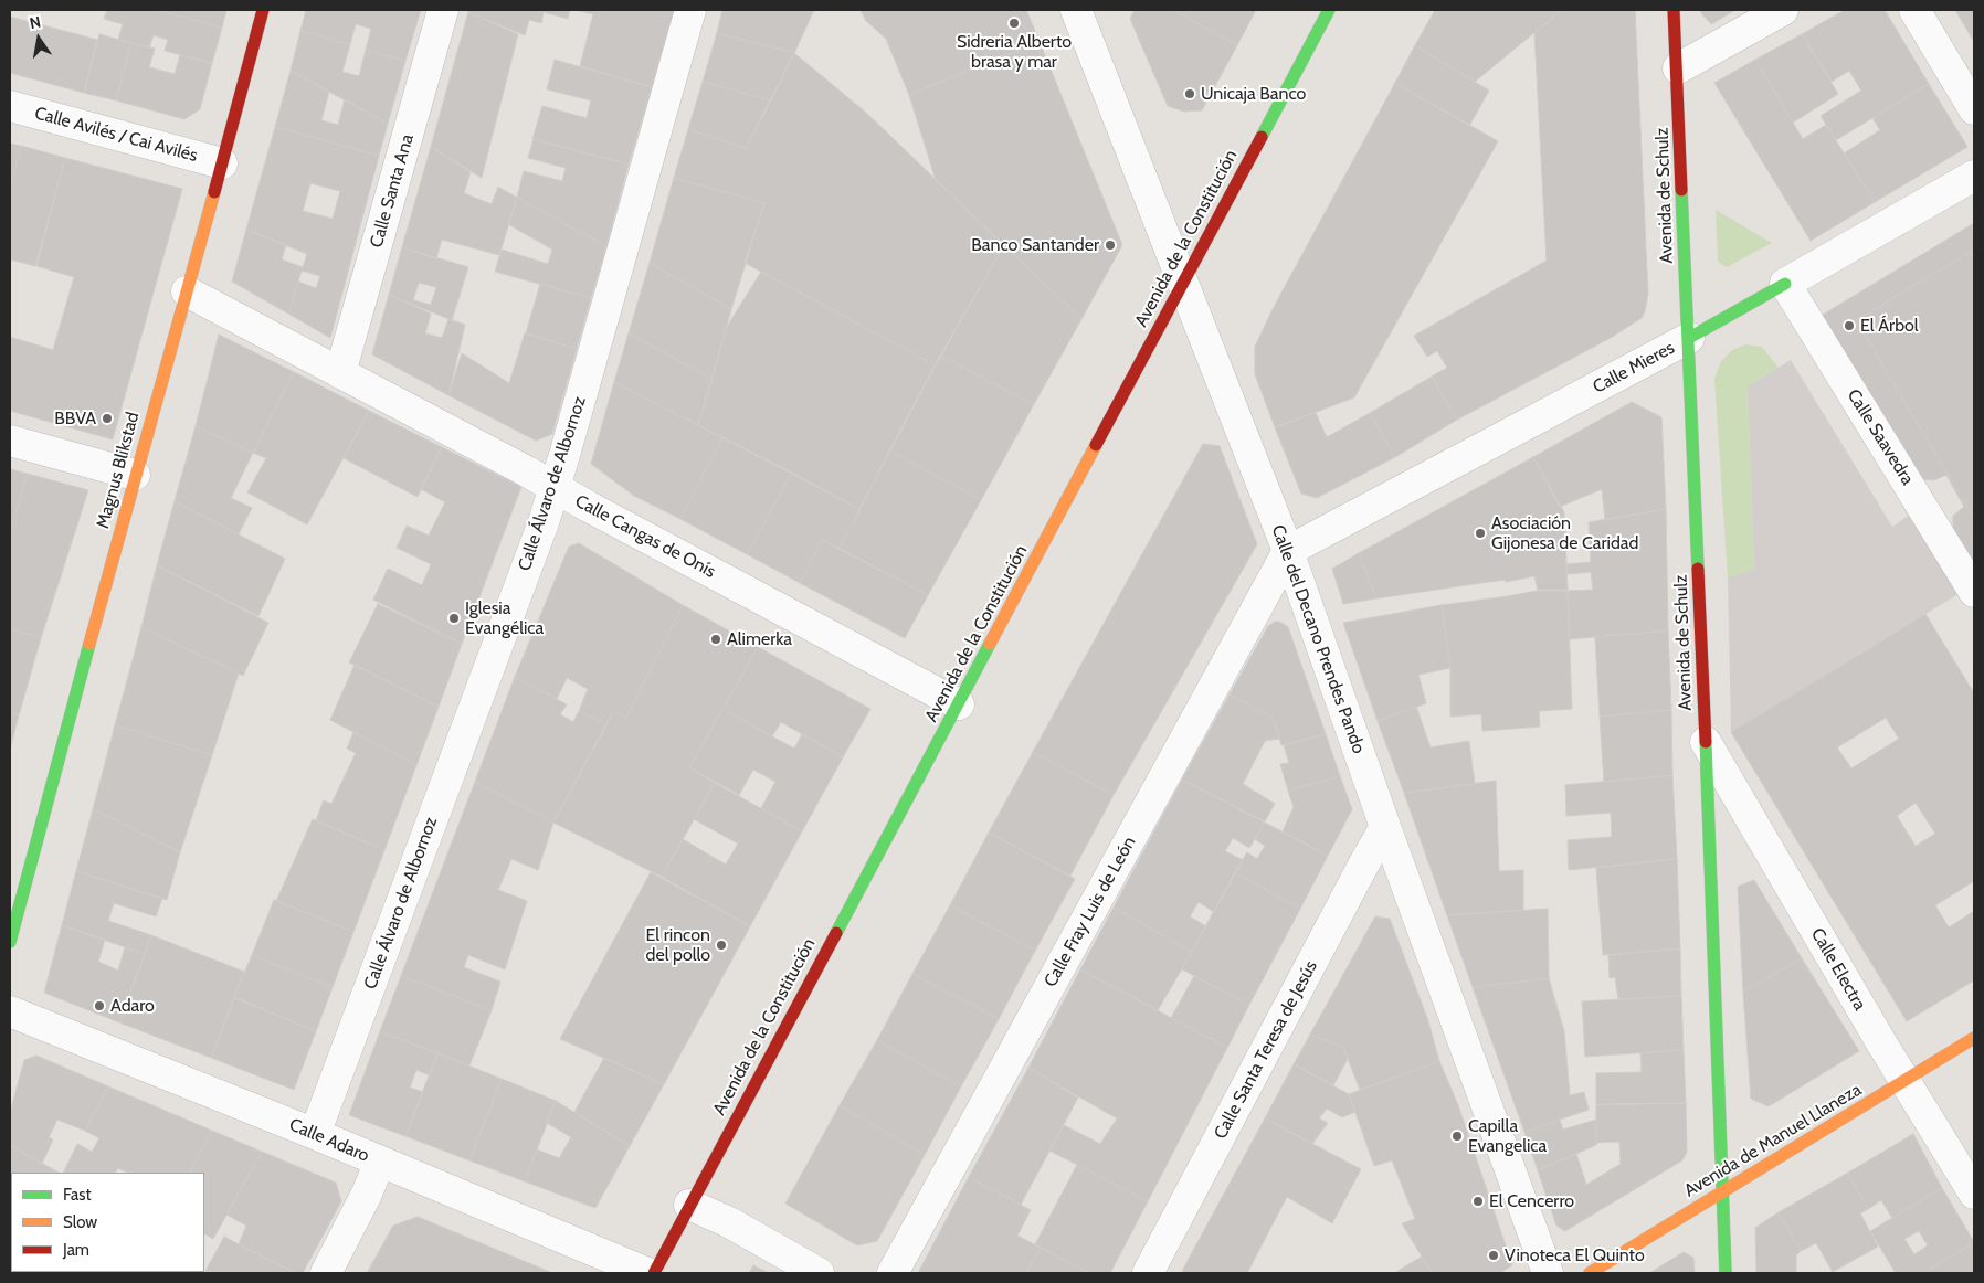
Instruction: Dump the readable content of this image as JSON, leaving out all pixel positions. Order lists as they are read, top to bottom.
{
  "streets": {
    "street": [
      "Calle Avilés / Cai Avilés",
      "Calle Santa Ana",
      "Avenida de Schulz",
      "Avenida de la Constitución",
      "Calle Mieres",
      "Calle Saavedra",
      "Magnus Blikstad",
      "Calle Álvaro de Albornoz",
      "Calle Cangas de Onís",
      "Calle del Decano Prendes Pando",
      "Calle Fray Luis de León",
      "Calle Electra",
      "Calle Santa Teresa de Jesús",
      "Calle Adaro",
      "Avenida de Manuel Llaneza"
    ]
  },
  "crossings": [
    ["Calle Avilés / Cai Avilés", "Magnus Blikstad"],
    ["Calle Santa Ana", "Calle Cangas de Onís"],
    ["Avenida de Schulz", "Calle Mieres"],
    ["Avenida de Schulz", "Calle Electra"],
    ["Avenida de Schulz", "Avenida de Manuel Llaneza"],
    ["Avenida de la Constitución", "Calle Cangas de Onís"],
    ["Avenida de la Constitución", "Calle del Decano Prendes Pando"],
    ["Calle Mieres", "Calle Saavedra"],
    ["Calle Mieres", "Calle del Decano Prendes Pando"],
    ["Calle Mieres", "Calle Fray Luis de León"],
    ["Magnus Blikstad", "Calle Cangas de Onís"],
    ["Calle Álvaro de Albornoz", "Calle Cangas de Onís"],
    ["Calle Álvaro de Albornoz", "Calle Adaro"],
    ["Calle del Decano Prendes Pando", "Calle Fray Luis de León"],
    ["Calle del Decano Prendes Pando", "Calle Santa Teresa de Jesús"],
    ["Calle Electra", "Avenida de Manuel Llaneza"]
  ],
  "places": [
    "Sidreria Alberto brasa y mar",
    "Unicaja Banco",
    "Banco Santander",
    "El Árbol",
    "BBVA",
    "Asociación Gijonesa de Caridad",
    "Iglesia Evangélica",
    "Alimerka",
    "El rincon del pollo",
    "Adaro",
    "Capilla Evangelica",
    "El Cencerro",
    "Vinoteca El Quinto"
  ],
  "legend": ["Fast", "Slow", "Jam"],
  "north": "top"
}
